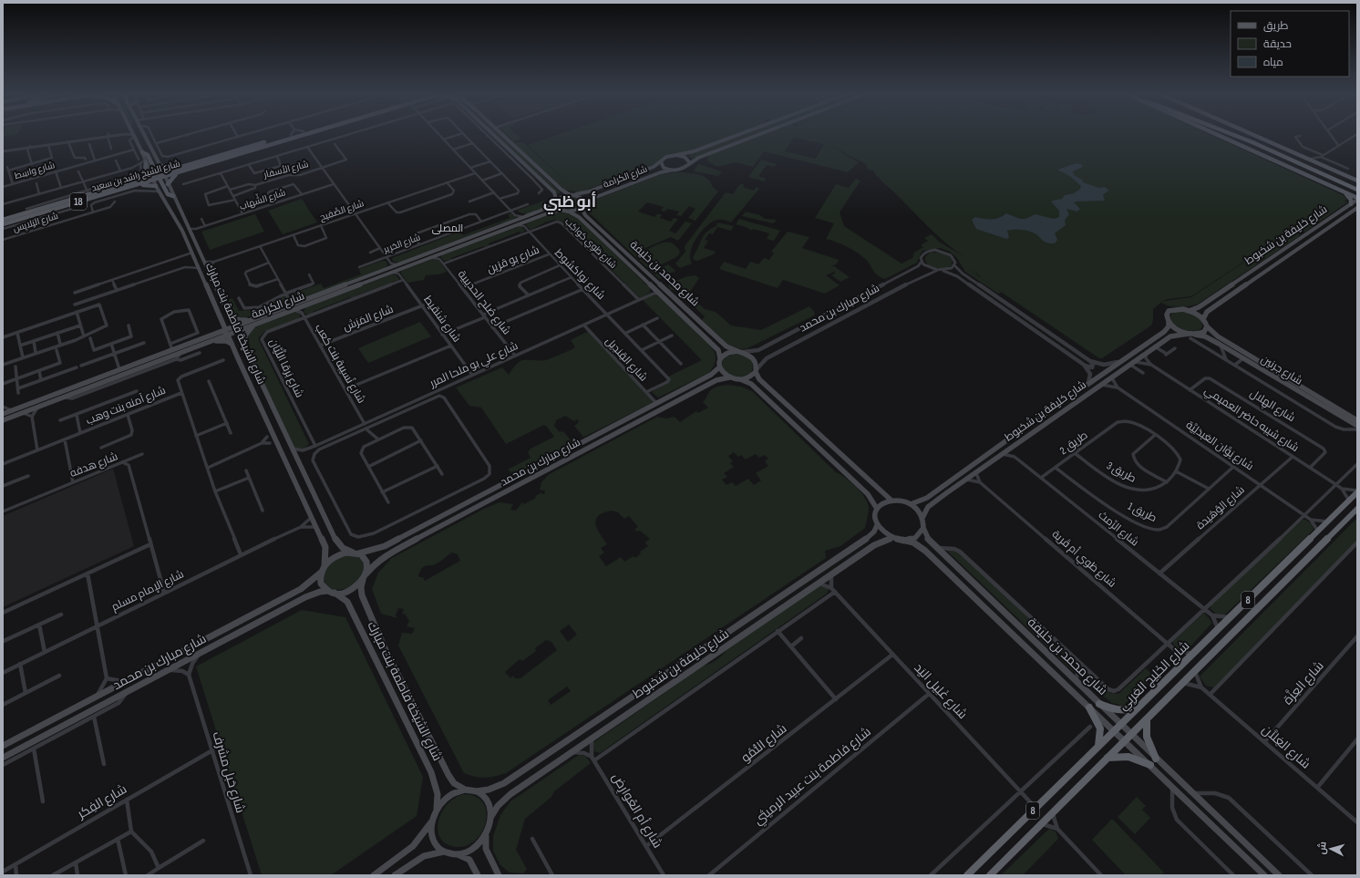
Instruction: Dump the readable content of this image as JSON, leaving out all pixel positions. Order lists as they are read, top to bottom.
{
  "streets": {
    "highway": ["8", "شارع الخَلِيج العَربِي"],
    "main road": [
      "شارع الشيخ راشد بن سعيد",
      "شارع الكرامة",
      "18",
      "شارع خليفة بن شخبوط",
      "شارع محمد بن خليفة",
      "شارع مبارك بن محمد",
      "شارع الشيخة فاطمة بنت مبارك",
      "شارع جرنين"
    ],
    "street": [
      "شارع الأسفار",
      "شارع واسِط",
      "شارع الشِّهاب",
      "شارع الصَّفِيح",
      "شارع اليَلايِس",
      "شارع الحَرِير",
      "شارع طَوِي كِواكِب",
      "شارع بو قرَين",
      "شارع نواكشوط",
      "شارع صُلح الحديبية",
      "شارع المَرَش",
      "شارع شنقيط",
      "شارع القِندِيل",
      "شارع نُسيبة بنت كعب",
      "شارع علي بو ملحا المرر",
      "شارع بَرقا اللَّيَّان",
      "شارع آمنه بنت وهب",
      "شارع الهِلال",
      "شارع شيبه حاضر العميمي",
      "طريق 2",
      "شارع يَوَّان العَبدَلِيَّة",
      "شارع هدفه",
      "طريق 3",
      "شارع الوُهَيدة",
      "طريق 1",
      "شارع الرِّمث",
      "شارع طَوي أم قَرية",
      "شارع الإمام مسلم",
      "شارع العِزَّة",
      "شارع غَلِيل اليَد",
      "شارع النُّمُو",
      "شارع الغِلاَّن",
      "شارع حَبل مشرف",
      "شارع فاطمة بنت عبيد الرميثي",
      "شارع الفِكر",
      "شارع أم العُوارِض"
    ]
  },
  "crossings": [
    ["شارع الشيخ راشد بن سعيد", "شارع الشيخة فاطمة بنت مبارك"],
    ["شارع الكرامة", "شارع نواكشوط"],
    ["شارع الكرامة", "شارع صُلح الحديبية"],
    ["شارع الكرامة", "شارع شنقيط"],
    ["شارع الكرامة", "شارع الشيخة فاطمة بنت مبارك"],
    ["شارع الشِّهاب", "شارع الشيخة فاطمة بنت مبارك"],
    ["شارع الصَّفِيح", "شارع الشيخة فاطمة بنت مبارك"],
    ["شارع خليفة بن شخبوط", "شارع محمد بن خليفة"],
    ["شارع خليفة بن شخبوط", "شارع الشيخة فاطمة بنت مبارك"],
    ["شارع خليفة بن شخبوط", "شارع جرنين"],
    ["شارع خليفة بن شخبوط", "شارع شيبه حاضر العميمي"],
    ["شارع خليفة بن شخبوط", "شارع يَوَّان العَبدَلِيَّة"],
    ["شارع خليفة بن شخبوط", "شارع الرِّمث"],
    ["شارع خليفة بن شخبوط", "شارع طَوي أم قَرية"],
    ["شارع خليفة بن شخبوط", "شارع غَلِيل اليَد"],
    ["شارع طَوِي كِواكِب", "شارع نواكشوط"],
    ["شارع طَوِي كِواكِب", "شارع صُلح الحديبية"],
    ["شارع طَوِي كِواكِب", "شارع علي بو ملحا المرر"],
    ["شارع بو قرَين", "شارع نواكشوط"],
    ["شارع بو قرَين", "شارع صُلح الحديبية"],
    ["شارع محمد بن خليفة", "شارع مبارك بن محمد"],
    ["شارع محمد بن خليفة", "شارع علي بو ملحا المرر"],
    ["شارع محمد بن خليفة", "8"],
    ["شارع محمد بن خليفة", "شارع الخَلِيج العَربِي"],
    ["شارع نواكشوط", "شارع القِندِيل"],
    ["شارع نواكشوط", "شارع علي بو ملحا المرر"],
    ["شارع صُلح الحديبية", "شارع علي بو ملحا المرر"],
    ["شارع مبارك بن محمد", "شارع الشيخة فاطمة بنت مبارك"],
    ["شارع مبارك بن محمد", "شارع القِندِيل"],
    ["شارع المَرَش", "شارع شنقيط"],
    ["شارع المَرَش", "شارع نُسيبة بنت كعب"],
    ["شارع شنقيط", "شارع علي بو ملحا المرر"],
    ["شارع شنقيط", "شارع بَرقا اللَّيَّان"],
    ["شارع الشيخة فاطمة بنت مبارك", "شارع الإمام مسلم"],
    ["شارع القِندِيل", "شارع علي بو ملحا المرر"],
    ["شارع نُسيبة بنت كعب", "شارع علي بو ملحا المرر"],
    ["شارع نُسيبة بنت كعب", "شارع بَرقا اللَّيَّان"],
    ["شارع علي بو ملحا المرر", "شارع بَرقا اللَّيَّان"],
    ["شارع آمنه بنت وهب", "شارع الإمام مسلم"],
    ["شارع الهِلال", "شارع شيبه حاضر العميمي"],
    ["شارع شيبه حاضر العميمي", "شارع الوُهَيدة"],
    ["شارع شيبه حاضر العميمي", "شارع الخَلِيج العَربِي"],
    ["طريق 2", "طريق 3"],
    ["طريق 2", "طريق 1"],
    ["طريق 2", "شارع الرِّمث"],
    ["شارع يَوَّان العَبدَلِيَّة", "شارع الوُهَيدة"],
    ["شارع يَوَّان العَبدَلِيَّة", "طريق 1"],
    ["شارع يَوَّان العَبدَلِيَّة", "شارع الخَلِيج العَربِي"],
    ["شارع هدفه", "شارع الإمام مسلم"],
    ["شارع الوُهَيدة", "شارع الرِّمث"],
    ["شارع الرِّمث", "شارع الخَلِيج العَربِي"],
    ["شارع طَوي أم قَرية", "شارع الخَلِيج العَربِي"],
    ["8", "شارع الغِلاَّن"],
    ["شارع الخَلِيج العَربِي", "شارع غَلِيل اليَد"],
    ["شارع العِزَّة", "شارع الغِلاَّن"],
    ["شارع غَلِيل اليَد", "شارع النُّمُو"],
    ["شارع غَلِيل اليَد", "شارع فاطمة بنت عبيد الرميثي"],
    ["شارع النُّمُو", "شارع أم العُوارِض"],
    ["شارع حَبل مشرف", "شارع الفِكر"]
  ],
  "districts": ["أبو ظبي", "المصلى"],
  "legend": ["طريق", "حديقة", "مياه"],
  "north": "left"
}
